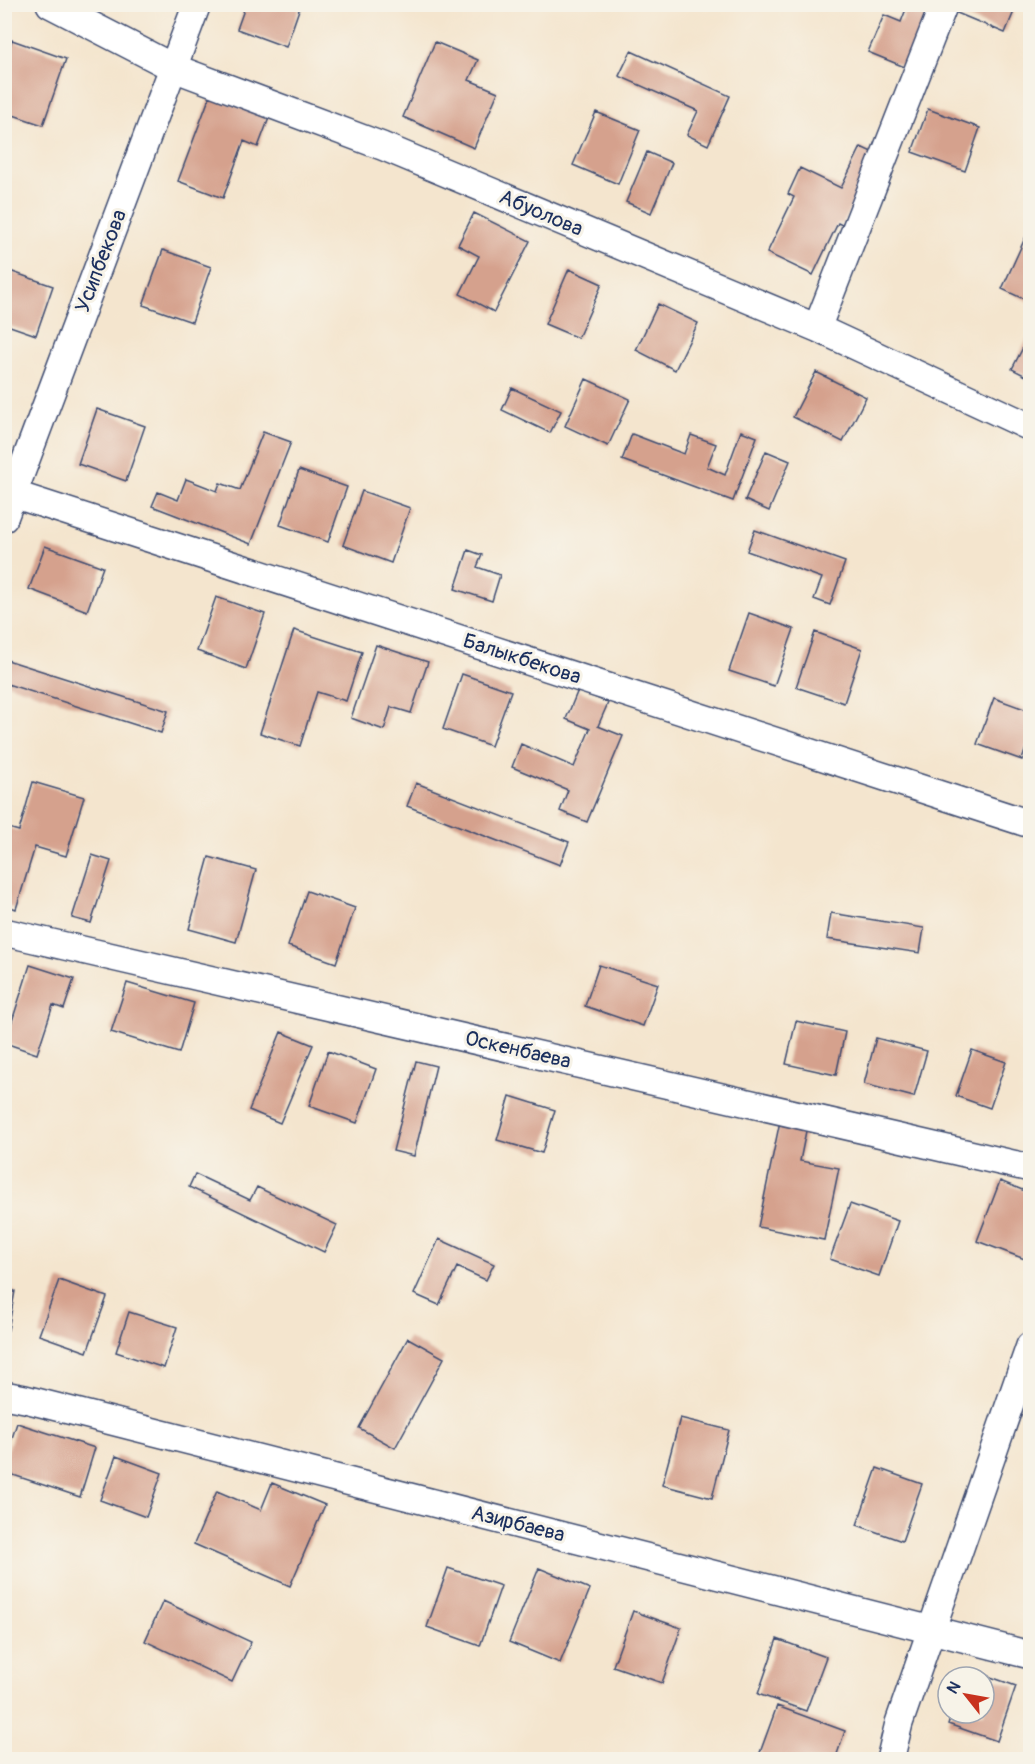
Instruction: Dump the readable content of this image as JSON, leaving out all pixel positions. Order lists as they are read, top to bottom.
{
  "streets": {
    "street": [
      "Абуолова",
      "Усипбекова",
      "Балыкбекова",
      "Оскенбаева",
      "Азирбаева"
    ]
  },
  "crossings": [
    ["Абуолова", "Усипбекова"],
    ["Усипбекова", "Балыкбекова"]
  ],
  "north": "top left"
}
